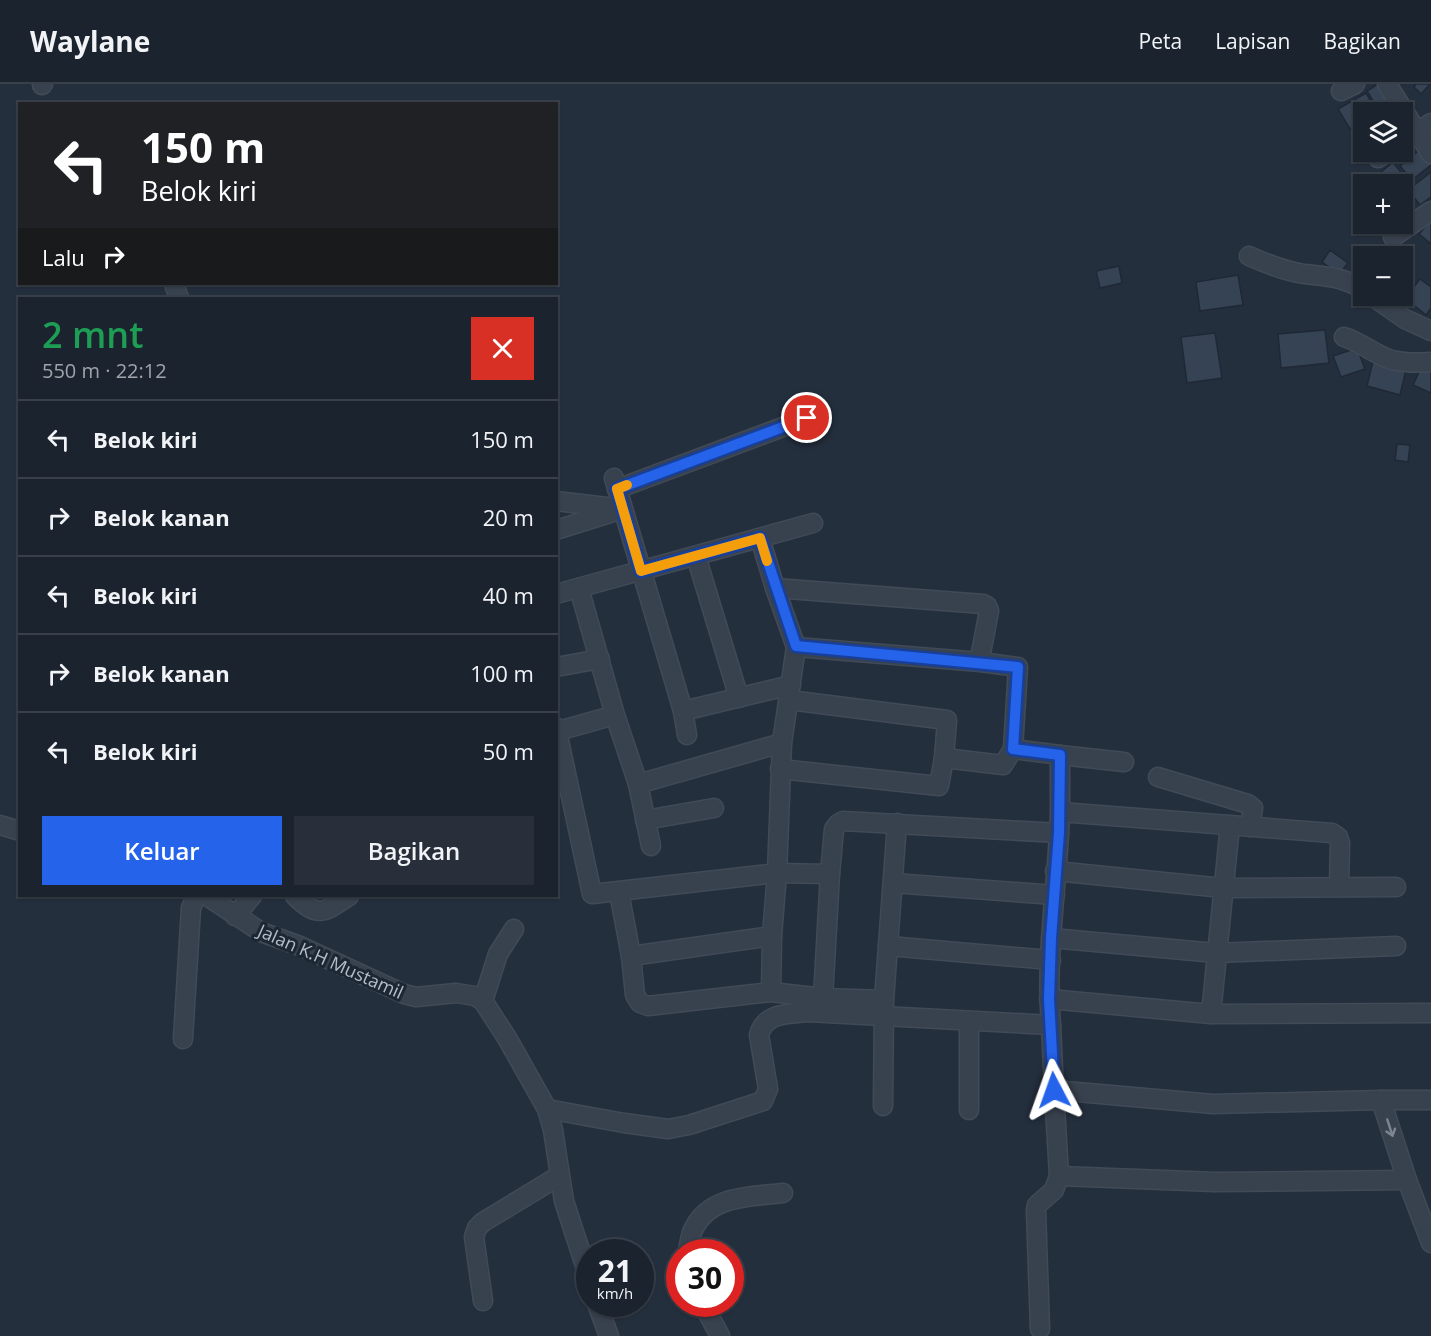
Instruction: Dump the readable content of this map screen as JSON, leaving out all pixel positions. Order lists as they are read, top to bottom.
{
  "streets": {
    "street": ["Jalan K.H Mustamil"]
  },
  "page": {
    "header": "Waylane",
    "nav": ["Peta", "Lapisan", "Bagikan"],
    "map_buttons": ["+", "−"],
    "turn": ["150 m", "Belok kiri"],
    "then": "Lalu",
    "heading": ["2 mnt", "550 m · 22:12"],
    "list": [
      {
        "name": "Belok kiri",
        "value": "150 m"
      },
      {
        "name": "Belok kanan",
        "value": "20 m"
      },
      {
        "name": "Belok kiri",
        "value": "40 m"
      },
      {
        "name": "Belok kanan",
        "value": "100 m"
      },
      {
        "name": "Belok kiri",
        "value": "50 m"
      }
    ],
    "buttons": ["Keluar", "Bagikan"],
    "speed": "21 km/h",
    "limit": "30"
  }
}
